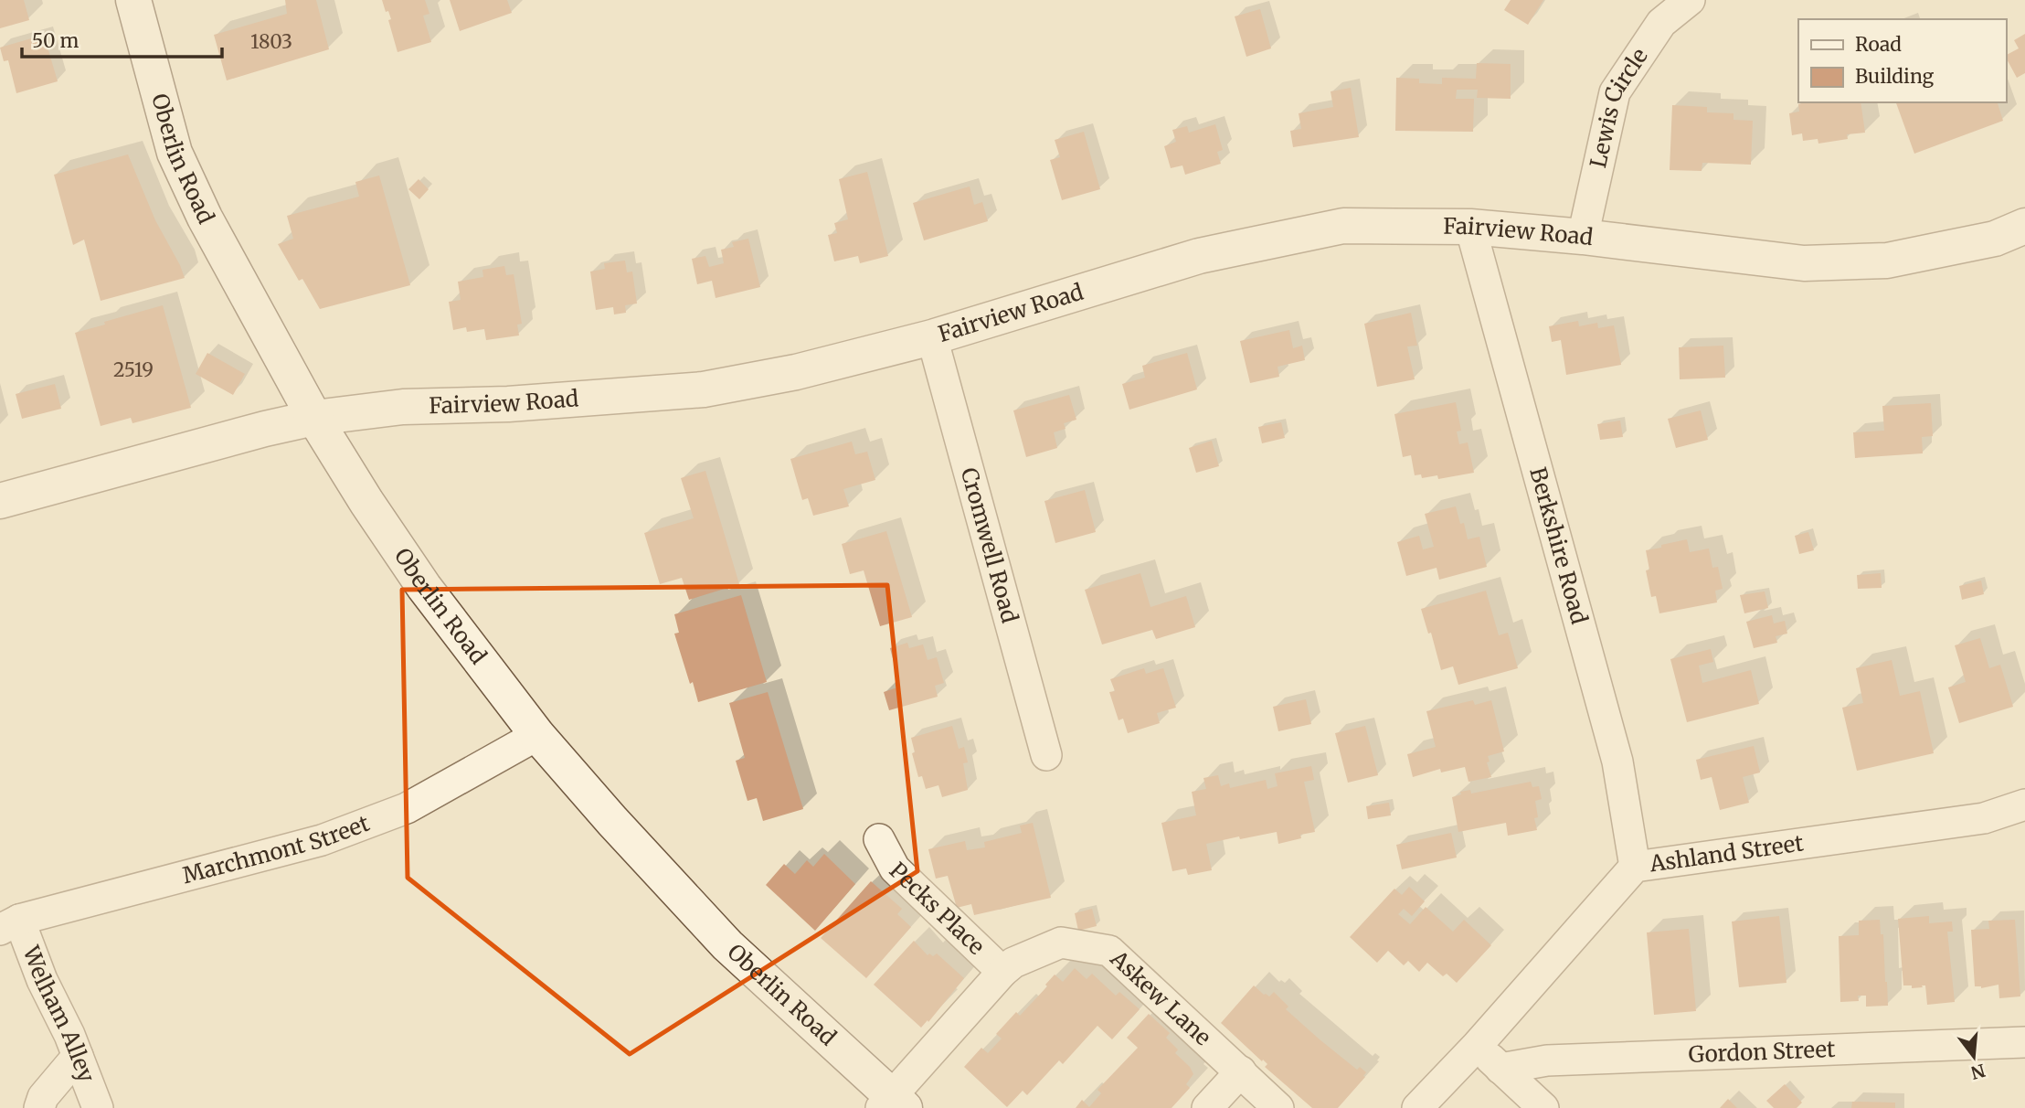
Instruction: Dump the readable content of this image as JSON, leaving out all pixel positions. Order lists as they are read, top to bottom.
{
  "streets": {
    "street": [
      "Lewis Circle",
      "Oberlin Road",
      "Fairview Road",
      "Berkshire Road",
      "Cromwell Road",
      "Marchmont Street",
      "Ashland Street",
      "Pecks Place",
      "Askew Lane",
      "Welham Alley",
      "Gordon Street"
    ]
  },
  "crossings": [
    ["Lewis Circle", "Fairview Road"],
    ["Oberlin Road", "Fairview Road"],
    ["Oberlin Road", "Marchmont Street"],
    ["Oberlin Road", "Askew Lane"],
    ["Fairview Road", "Berkshire Road"],
    ["Fairview Road", "Cromwell Road"],
    ["Berkshire Road", "Ashland Street"],
    ["Marchmont Street", "Welham Alley"],
    ["Pecks Place", "Askew Lane"]
  ],
  "house_numbers": ["1803", "2519"],
  "legend": ["Road", "Building"],
  "scale_bar": "50 m",
  "north": "bottom"
}
